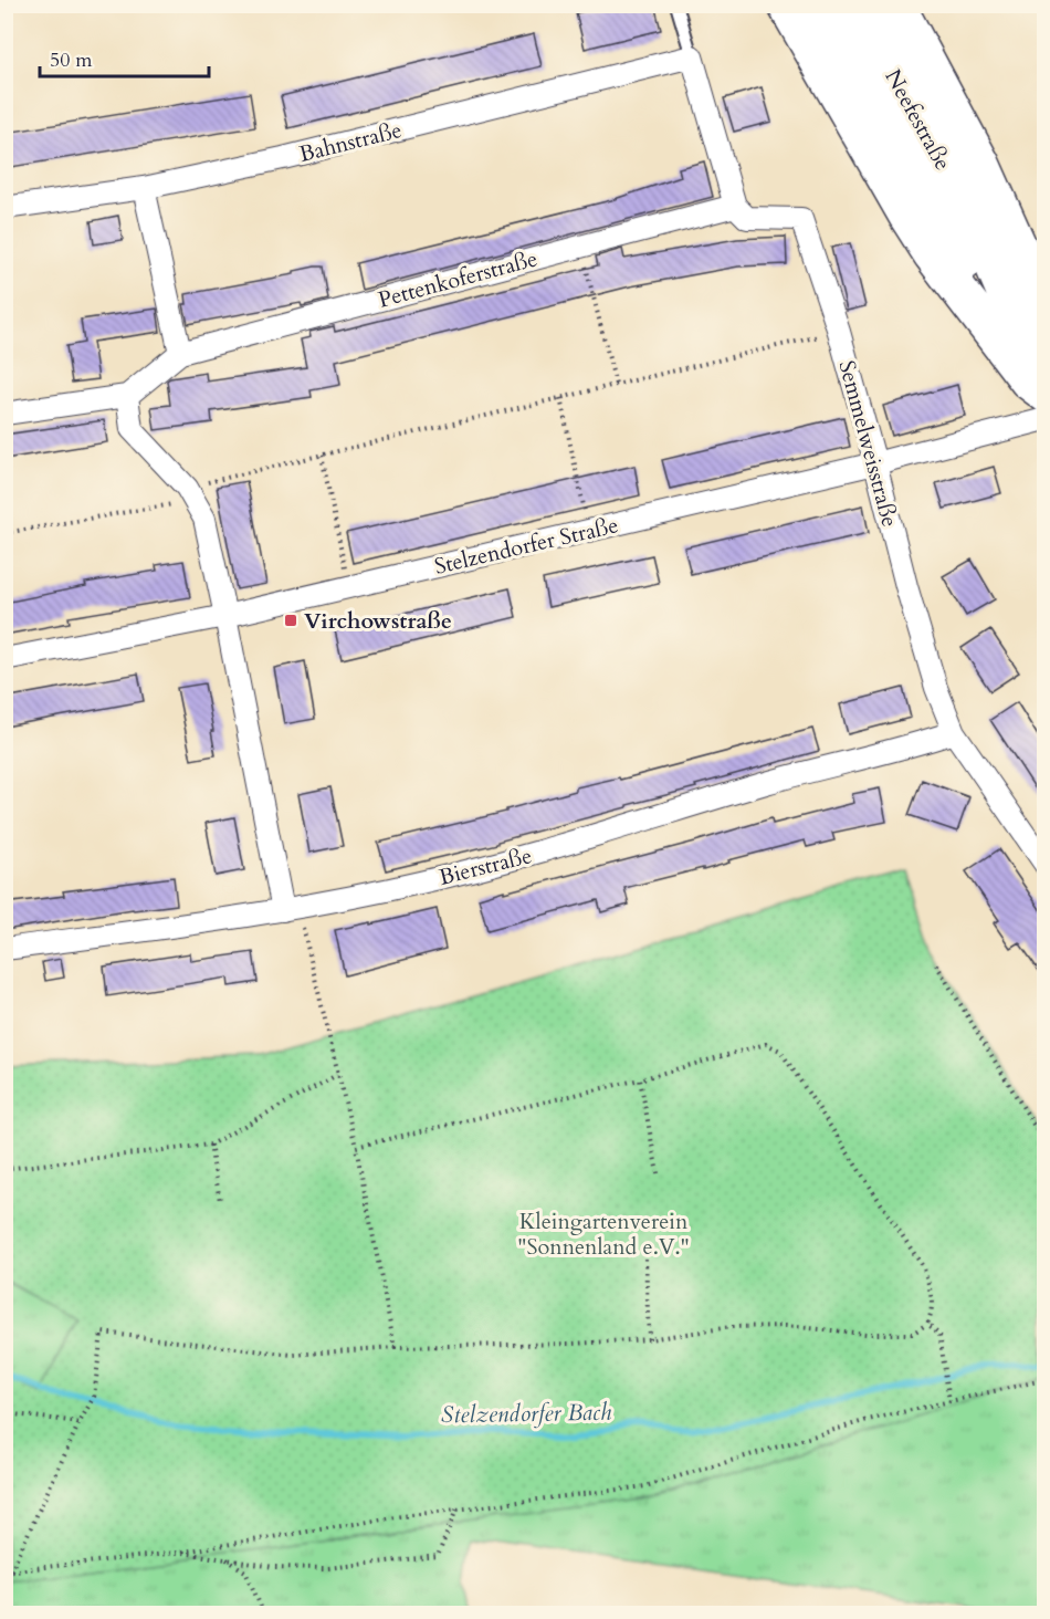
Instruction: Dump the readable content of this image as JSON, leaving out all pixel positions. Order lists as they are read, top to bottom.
{
  "streets": {
    "highway": ["Neefestraße"],
    "street": [
      "Bahnstraße",
      "Pettenkoferstraße",
      "Semmelweisstraße",
      "Stelzendorfer Straße",
      "Bierstraße"
    ]
  },
  "crossings": [
    ["Pettenkoferstraße", "Semmelweisstraße"],
    ["Semmelweisstraße", "Stelzendorfer Straße"],
    ["Semmelweisstraße", "Bierstraße"]
  ],
  "water": ["Stelzendorfer Bach"],
  "parks": ["Kleingartenverein \"Sonnenland e.V.\""],
  "places": {
    "transit": ["Virchowstraße"]
  },
  "scale_bar": "50 m"
}
